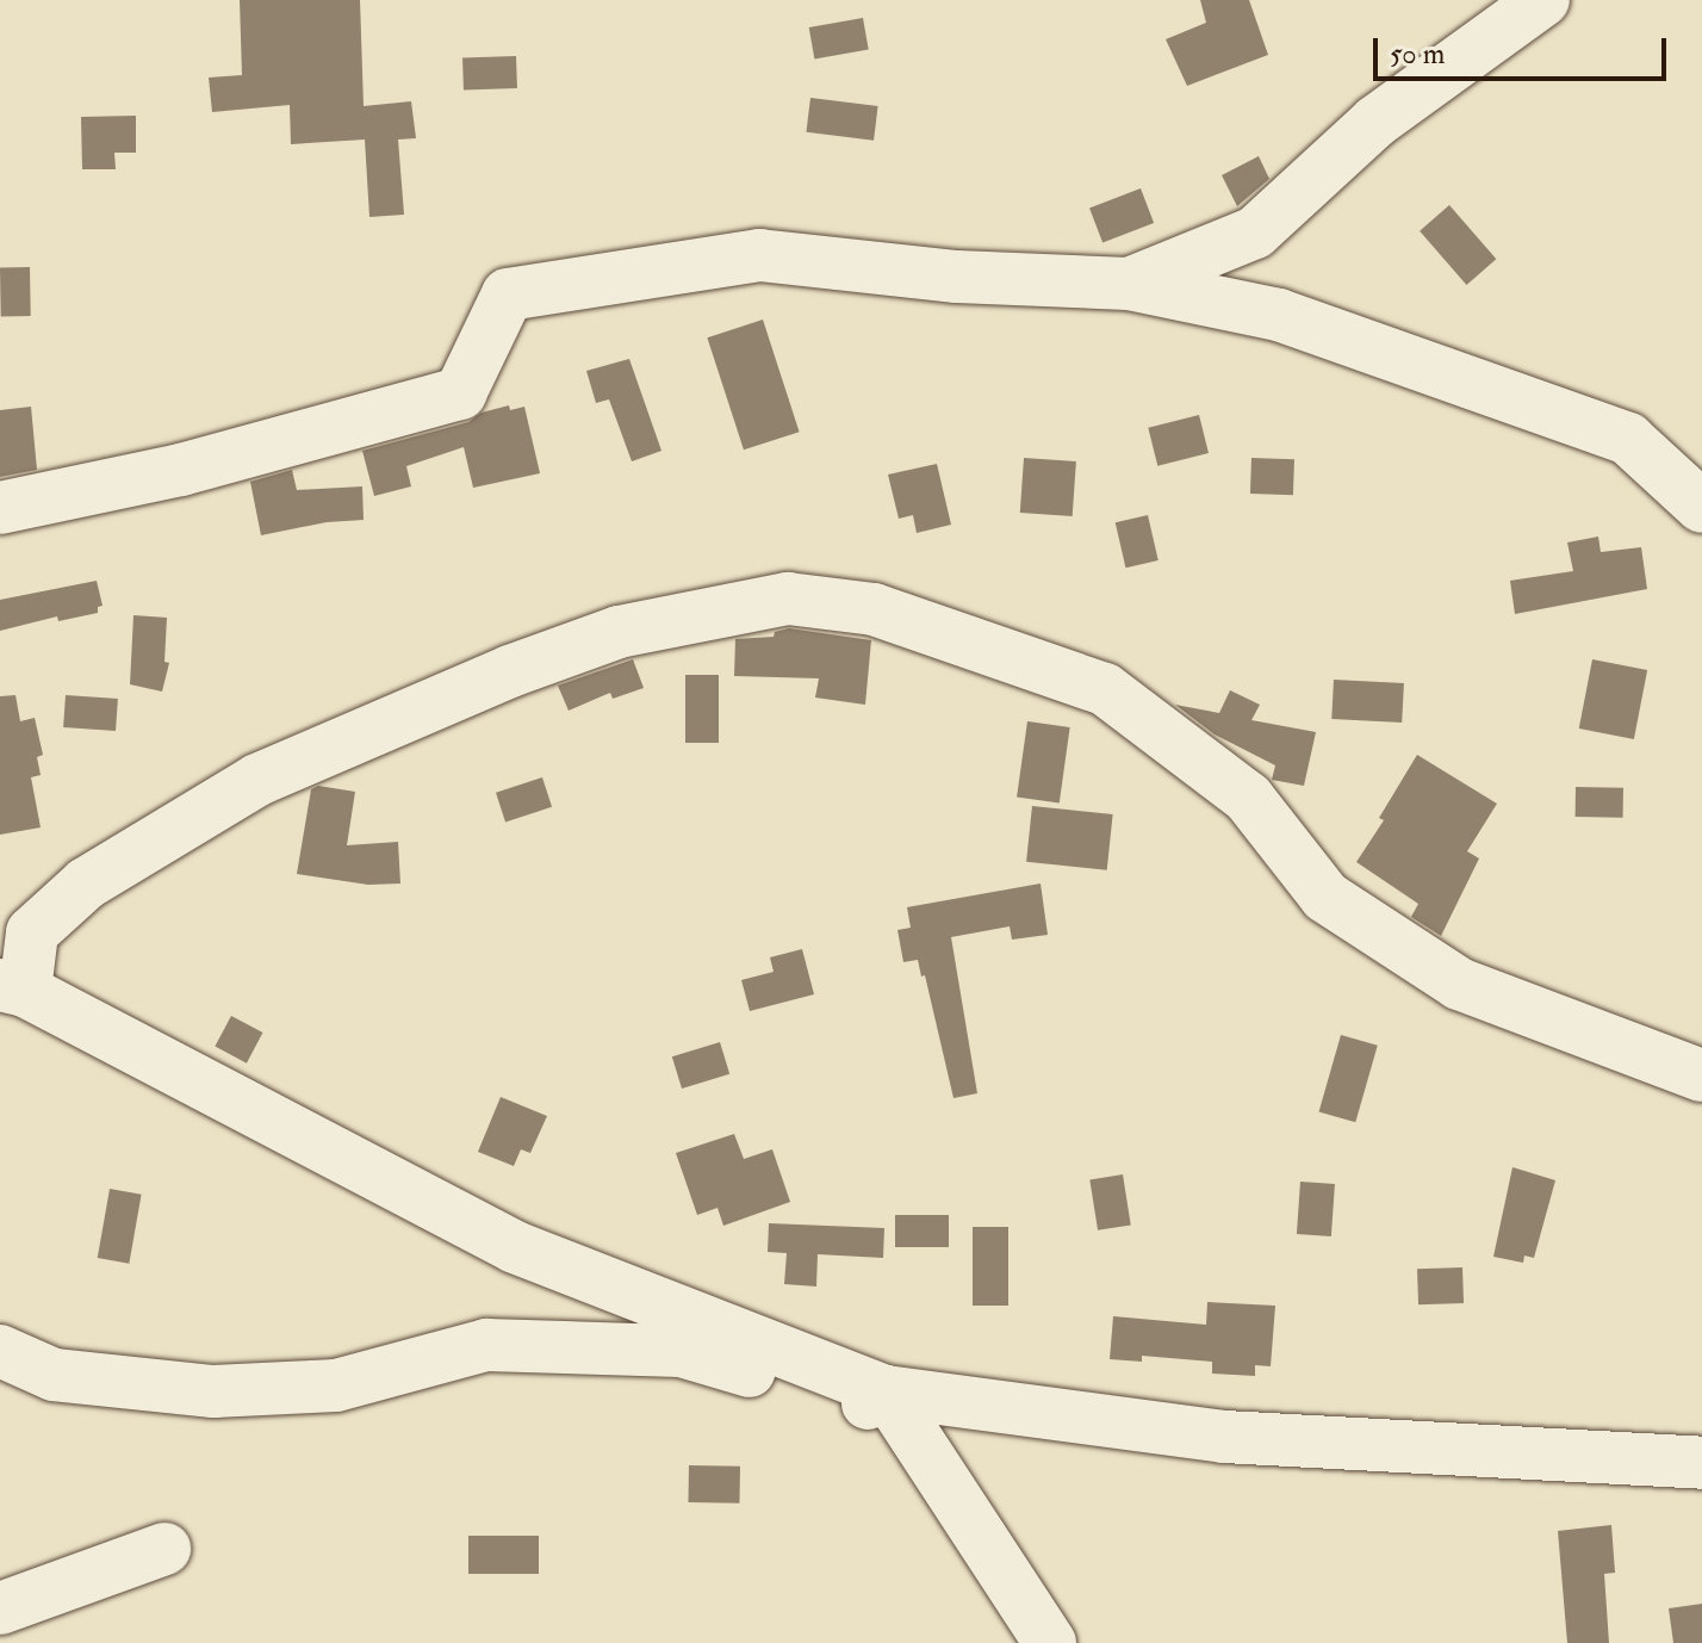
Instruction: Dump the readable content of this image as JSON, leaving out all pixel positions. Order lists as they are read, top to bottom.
{
  "scale_bar": "50 m"
}
